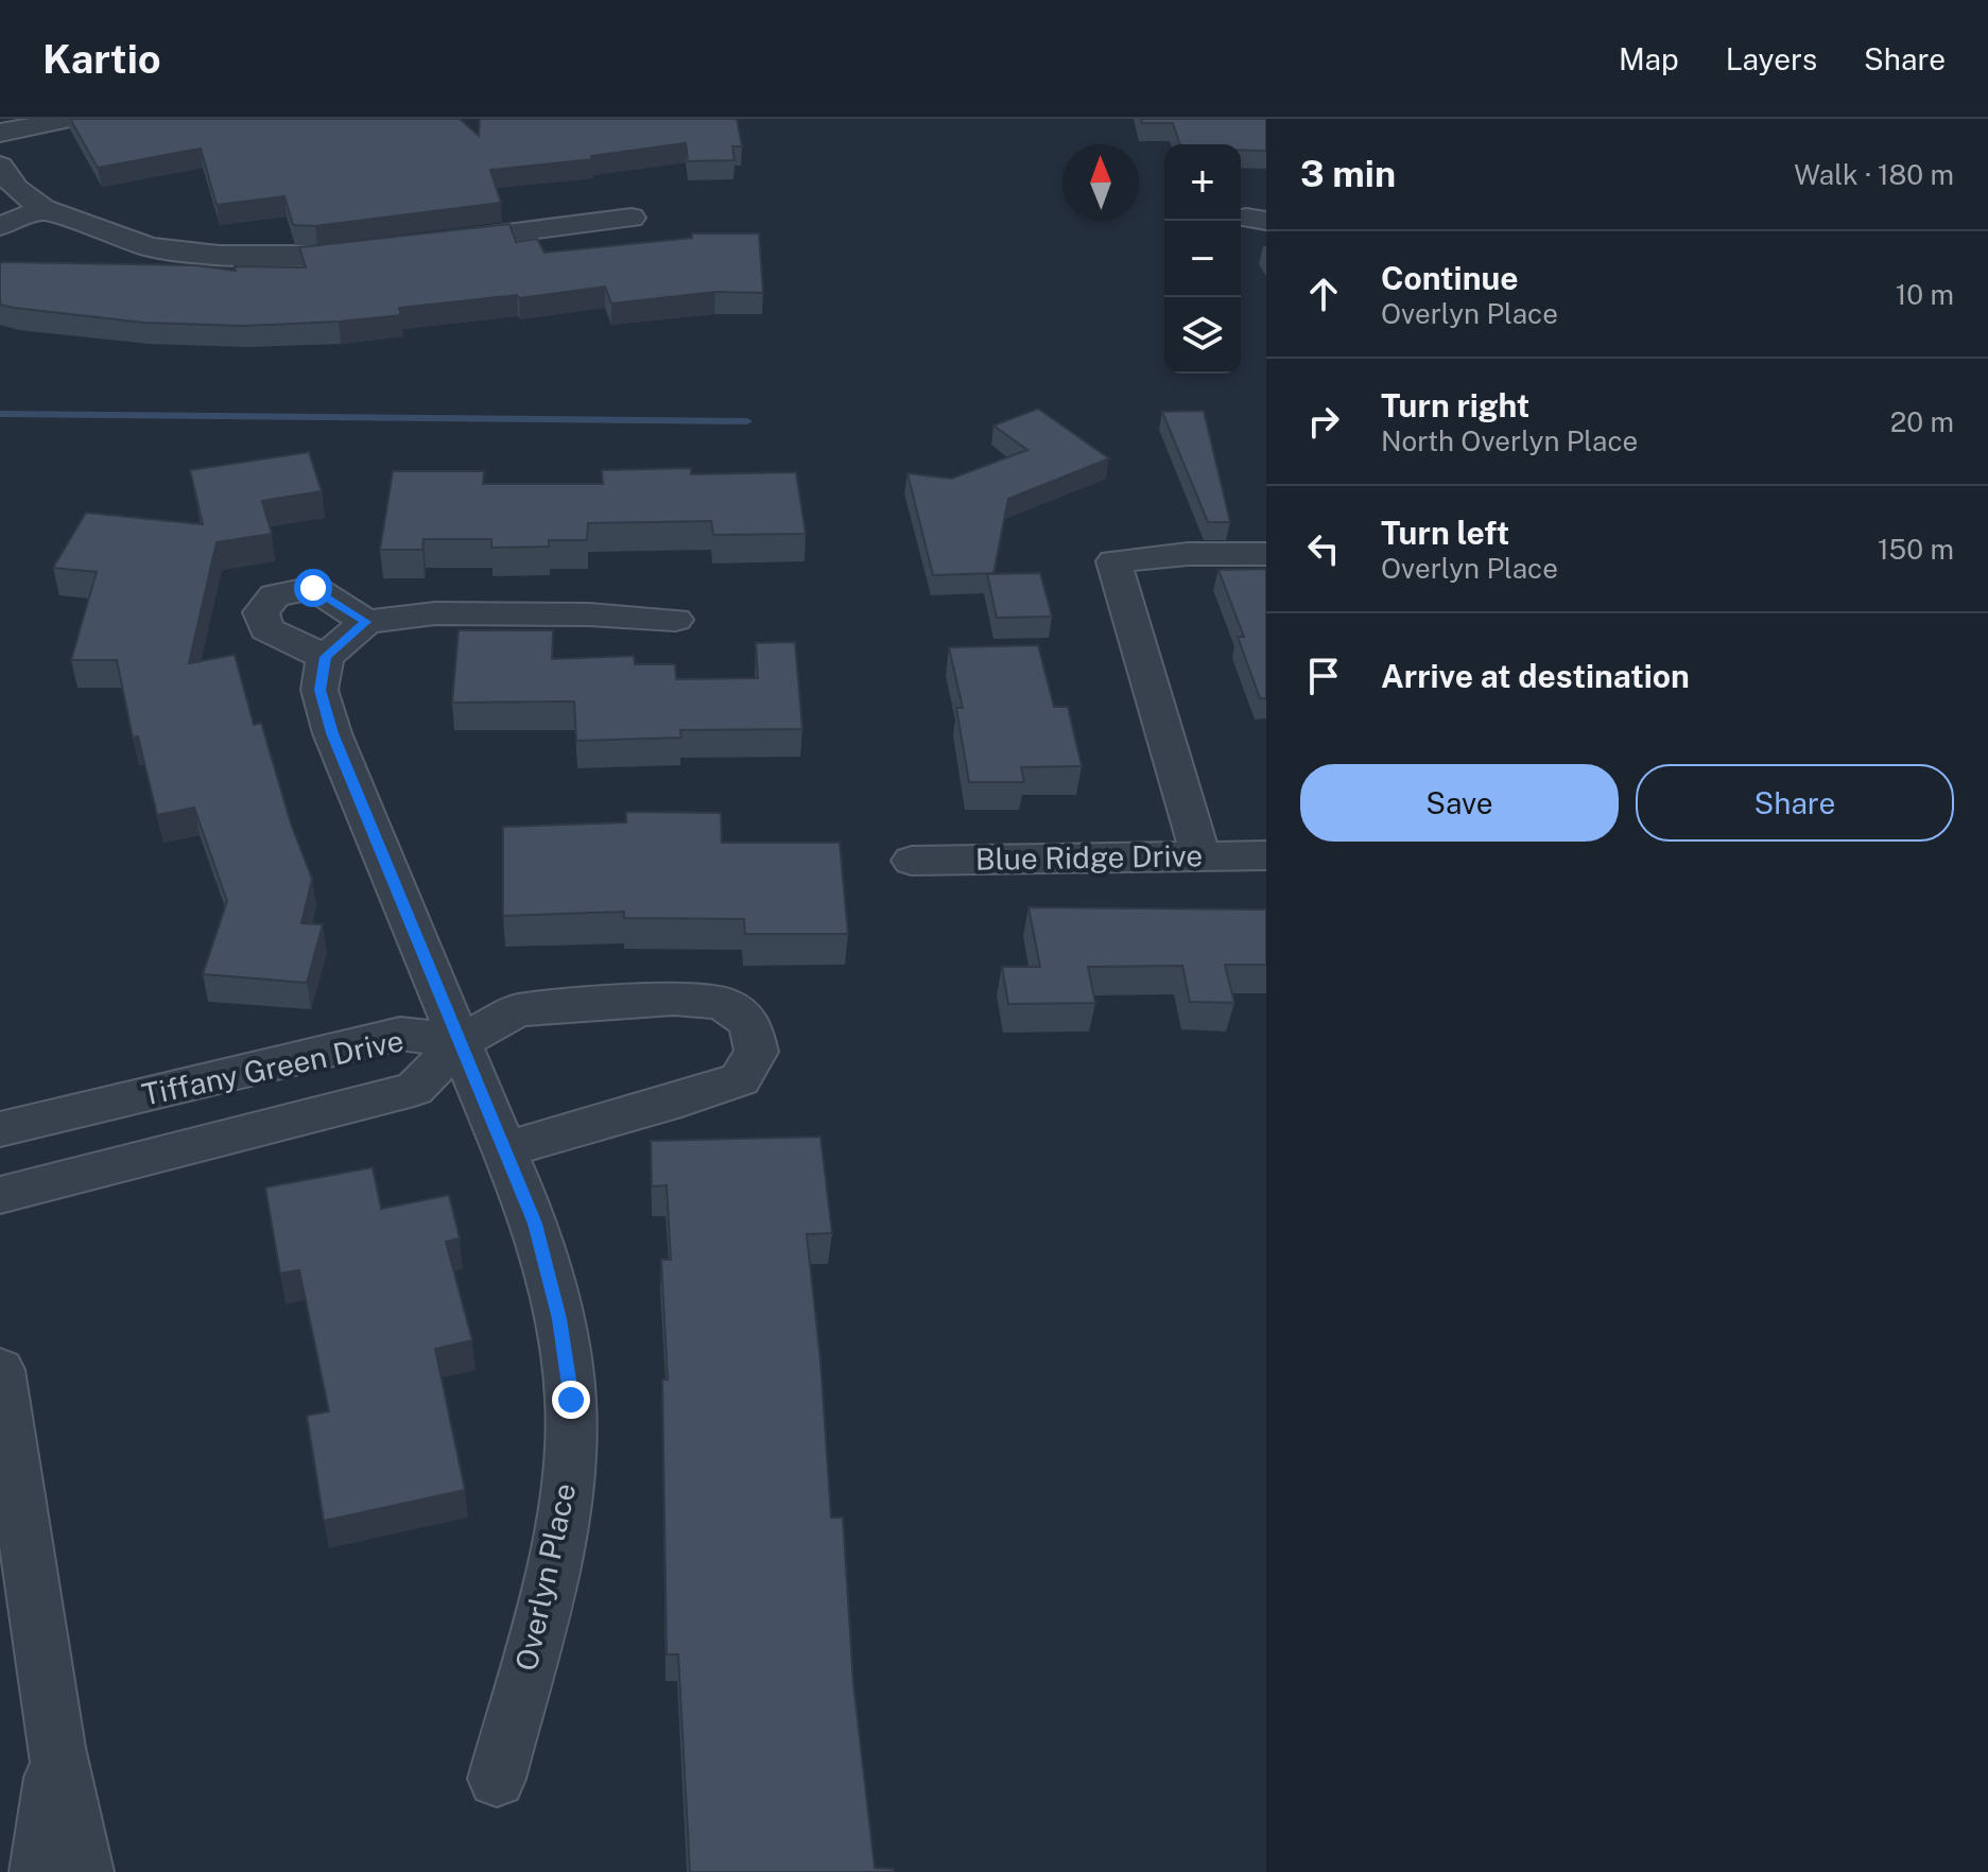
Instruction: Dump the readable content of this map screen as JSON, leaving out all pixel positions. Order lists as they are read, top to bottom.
{
  "streets": {
    "street": ["Blue Ridge Drive", "Tiffany Green Drive", "Overlyn Place"]
  },
  "crossings": [
    ["Tiffany Green Drive", "Overlyn Place"]
  ],
  "north": "top",
  "page": {
    "header": "Kartio",
    "nav": ["Map", "Layers", "Share"],
    "heading": ["3 min", "Walk · 180 m"],
    "map_buttons": ["+", "−"],
    "list": [
      ["Continue", "Overlyn Place", "10 m"],
      ["Turn right", "North Overlyn Place", "20 m"],
      ["Turn left", "Overlyn Place", "150 m"],
      "Arrive at destination"
    ],
    "buttons": ["Save", "Share"]
  }
}
